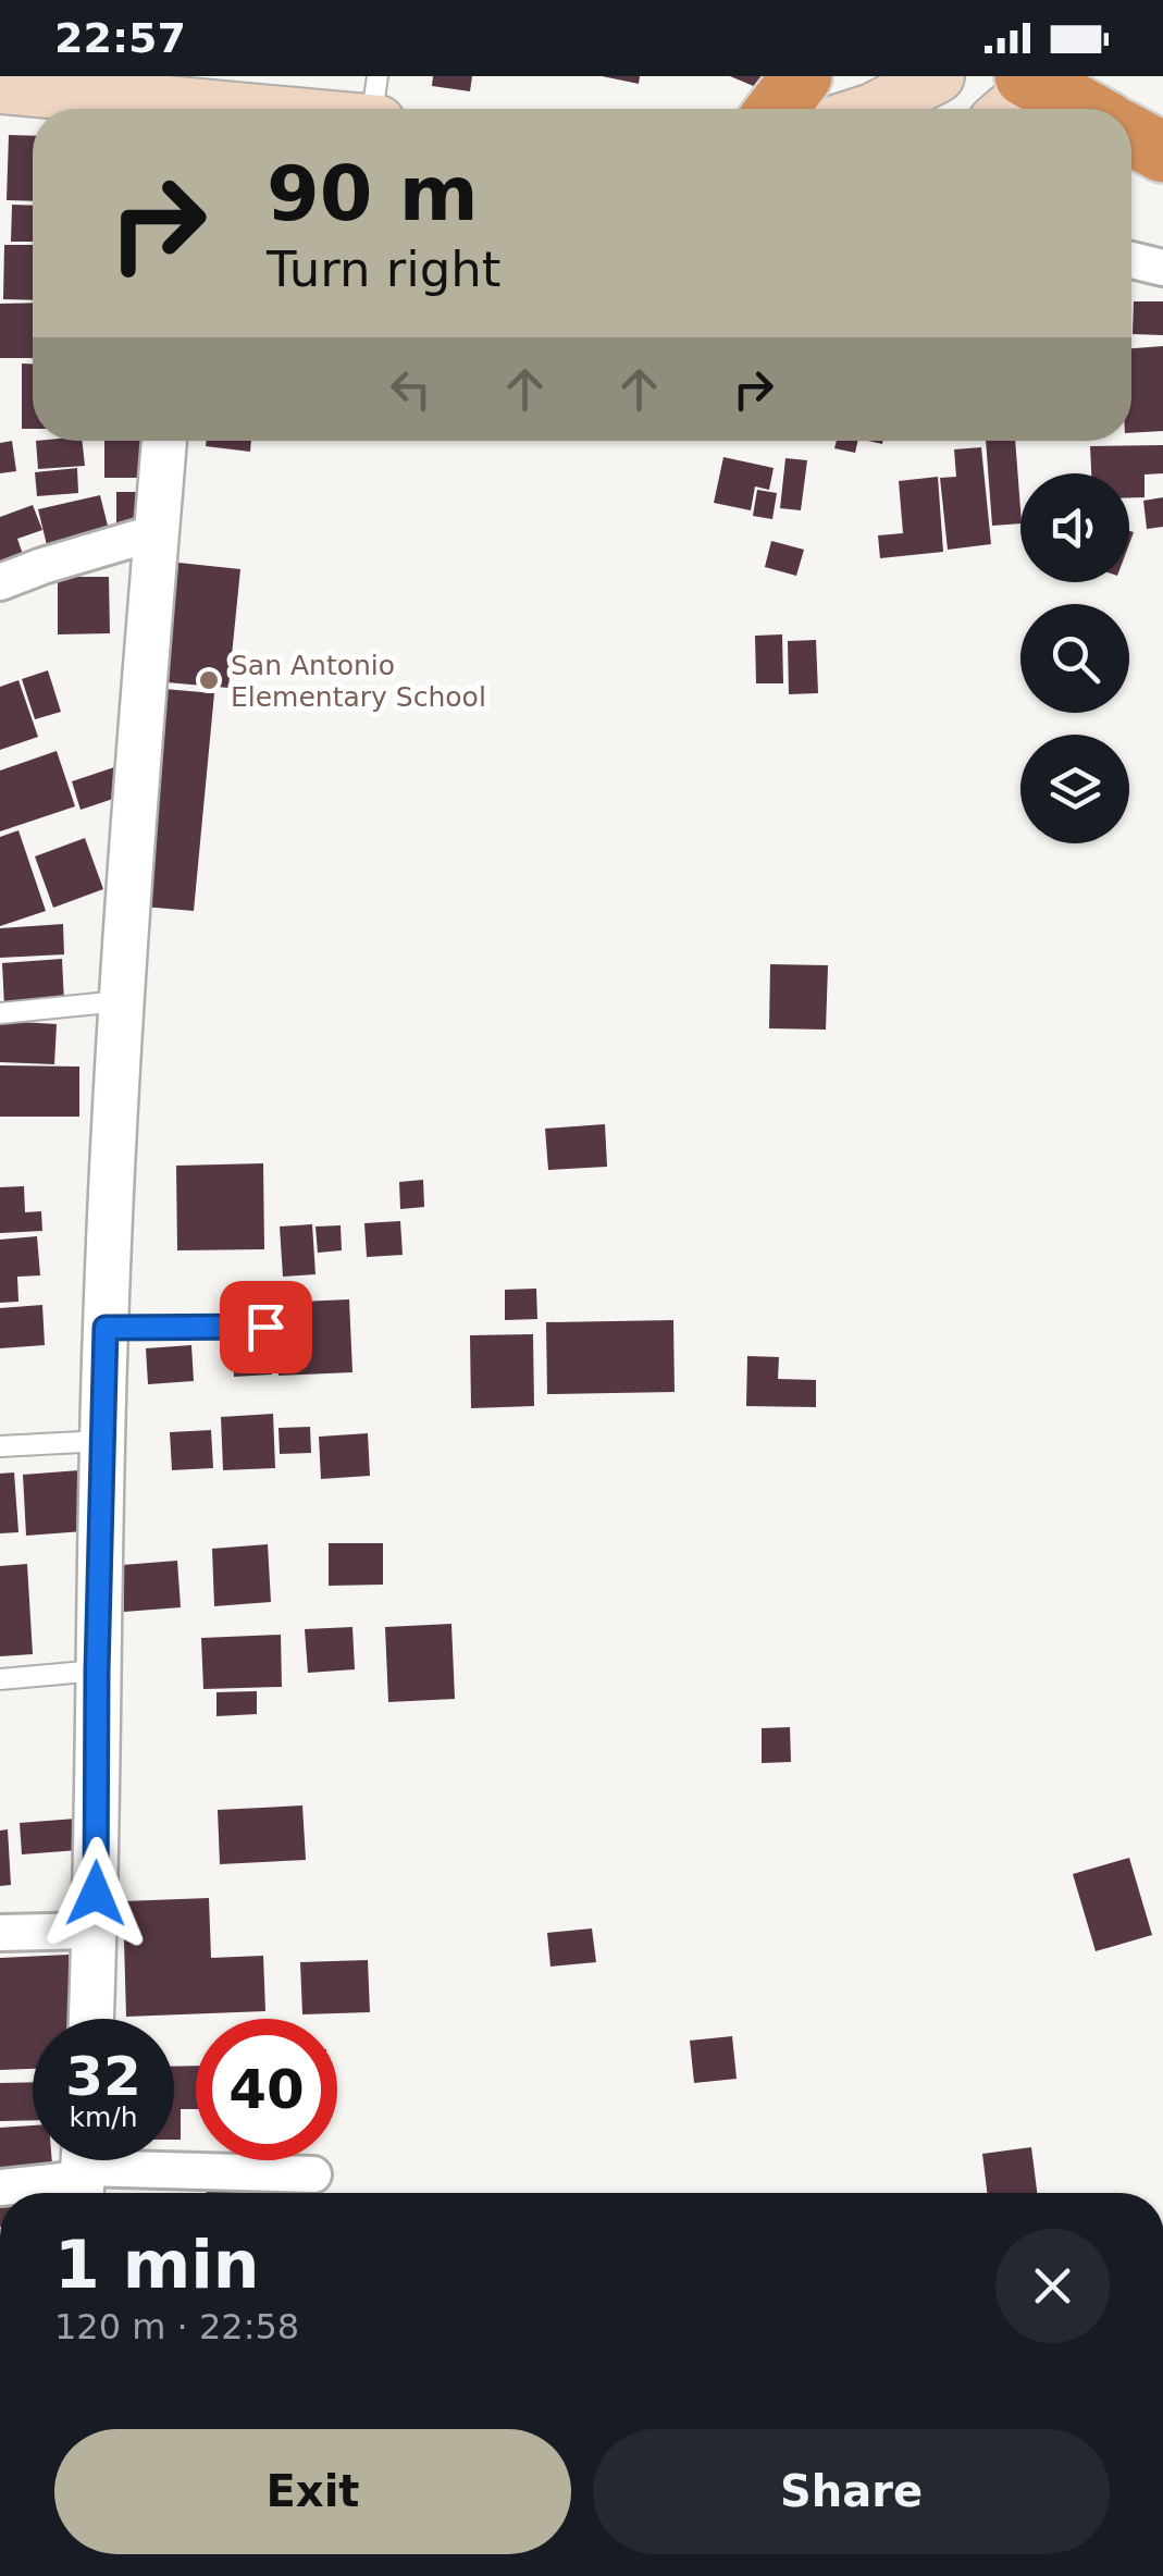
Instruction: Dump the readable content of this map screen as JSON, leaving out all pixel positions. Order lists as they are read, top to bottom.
{
  "places": ["San Antonio Elementary School"],
  "page": {
    "status": "22:57",
    "turn": ["90 m", "Turn right"],
    "speed": "32 km/h",
    "limit": "40",
    "heading": ["1 min", "120 m · 22:58"],
    "buttons": ["Exit", "Share"]
  }
}
